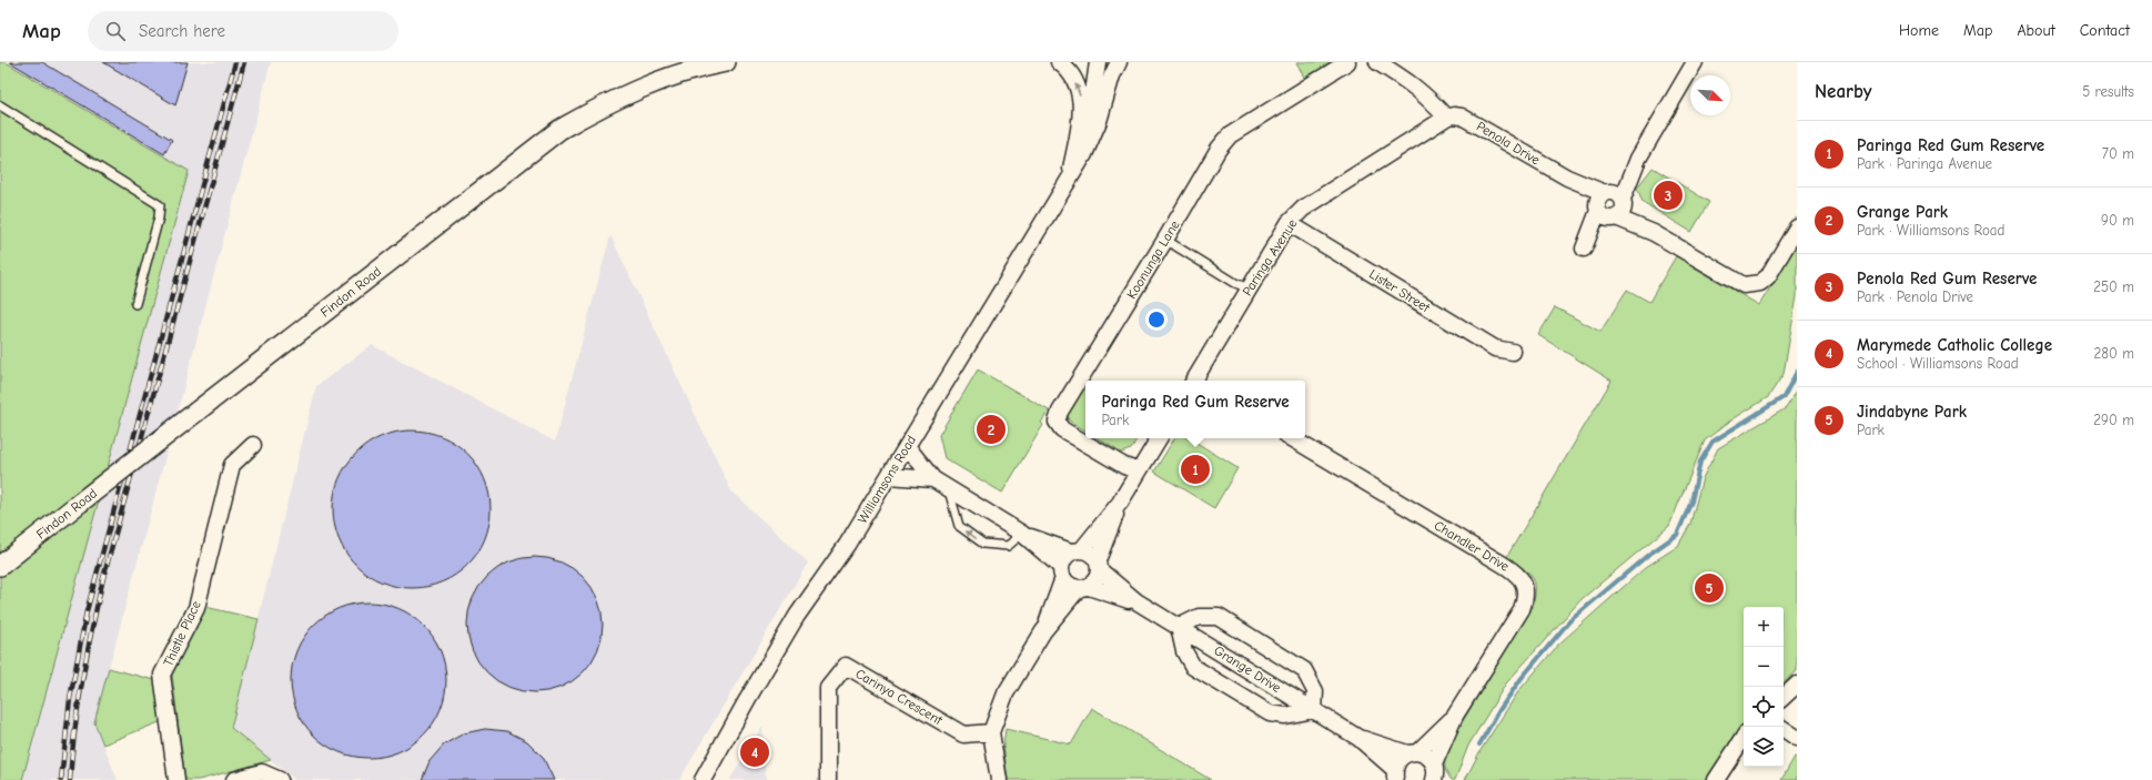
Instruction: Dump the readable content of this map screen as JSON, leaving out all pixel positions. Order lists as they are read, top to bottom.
{
  "streets": {
    "street": [
      "Penola Drive",
      "Paringa Avenue",
      "Koonunga Lane",
      "Lister Street",
      "Findon Road",
      "Williamsons Road",
      "Chandler Drive",
      "Thistle Place",
      "Grange Drive",
      "Carinya Crescent"
    ]
  },
  "crossings": [
    ["Penola Drive", "Paringa Avenue"],
    ["Paringa Avenue", "Lister Street"],
    ["Chandler Drive", "Grange Drive"]
  ],
  "north": "bottom right",
  "page": {
    "header": "Map",
    "search": "Search here",
    "nav": [
      "Home",
      "Map",
      "About",
      "Contact"
    ],
    "heading": ["Nearby", "5 results"],
    "list": [
      {
        "mark": "1",
        "name": "Paringa Red Gum Reserve",
        "note": "Park · Paringa Avenue",
        "value": "70 m"
      },
      {
        "mark": "2",
        "name": "Grange Park",
        "note": "Park · Williamsons Road",
        "value": "90 m"
      },
      {
        "mark": "3",
        "name": "Penola Red Gum Reserve",
        "note": "Park · Penola Drive",
        "value": "250 m"
      },
      {
        "mark": "4",
        "name": "Marymede Catholic College",
        "note": "School · Williamsons Road",
        "value": "280 m"
      },
      {
        "mark": "5",
        "name": "Jindabyne Park",
        "note": "Park",
        "value": "290 m"
      }
    ],
    "pins": [
      "3",
      "2",
      "1",
      "5",
      "4"
    ],
    "popup": ["Paringa Red Gum Reserve", "Park"],
    "map_buttons": ["+", "−"]
  }
}
